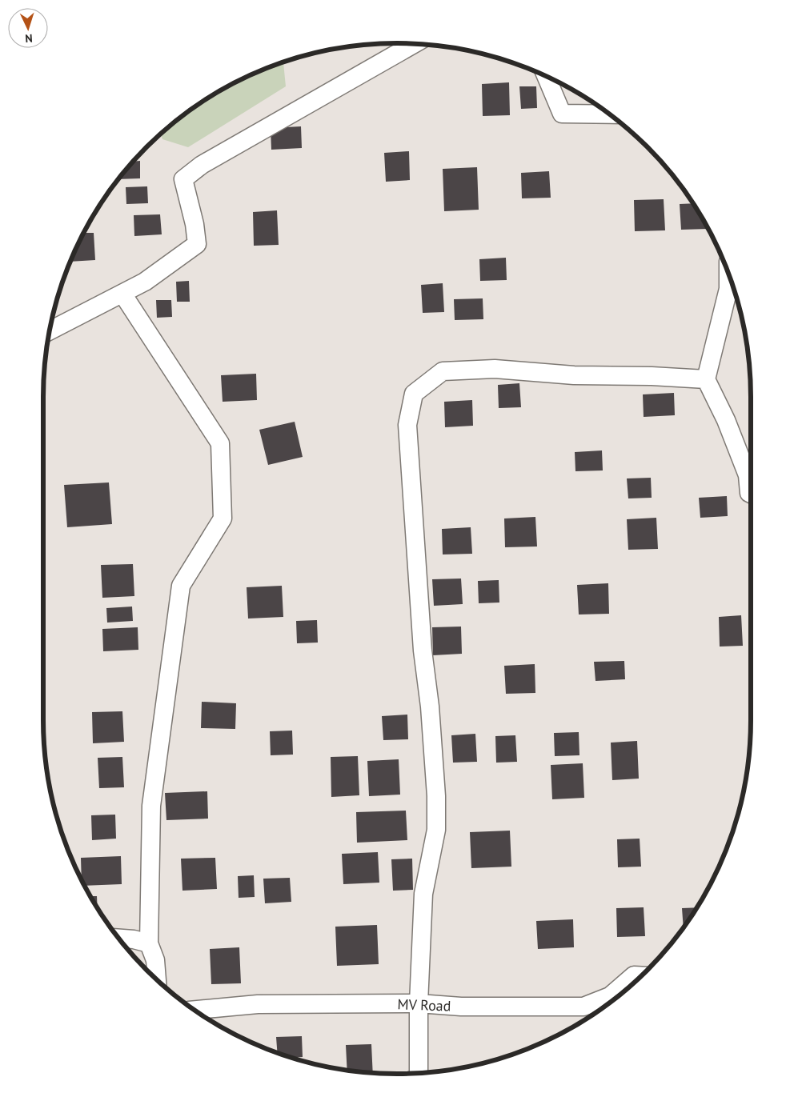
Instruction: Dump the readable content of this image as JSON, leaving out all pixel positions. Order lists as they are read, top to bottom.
{
  "streets": {
    "street": ["MV Road"]
  },
  "north": "bottom"
}
